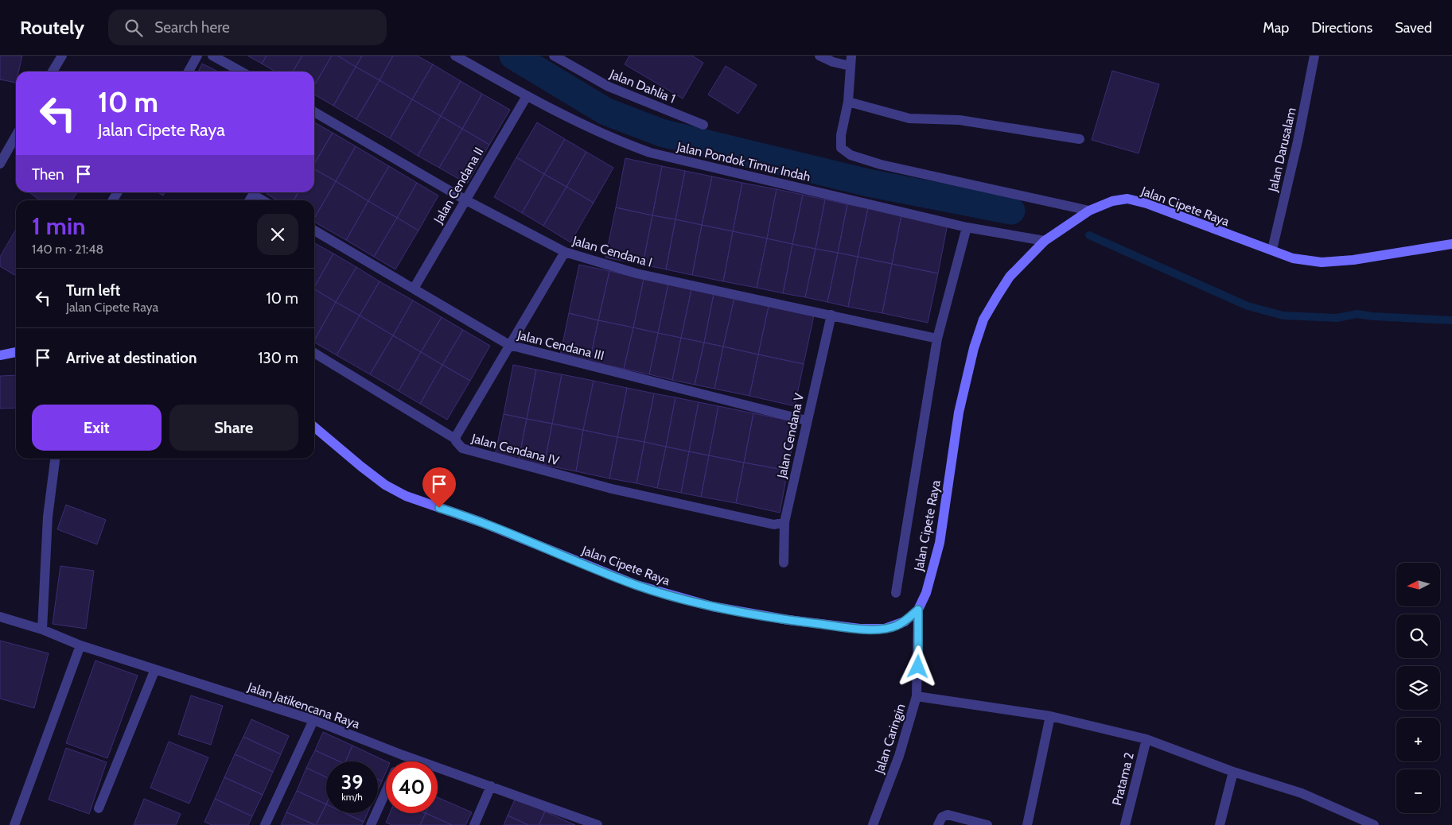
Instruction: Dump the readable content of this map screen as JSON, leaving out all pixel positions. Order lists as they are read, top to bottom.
{
  "streets": {
    "main road": ["Jalan Cipete Raya"],
    "street": [
      "Jalan Dahlia 1",
      "Jalan Darusalam",
      "Jalan Pondok Timur Indah",
      "Jalan Cendana II",
      "Jalan Cendana I",
      "Jalan Cendana III",
      "Jalan Cendana V",
      "Jalan Cendana IV",
      "Jalan Jatikencana Raya",
      "Jalan Caringin",
      "Pratama 2"
    ]
  },
  "crossings": [
    ["Jalan Darusalam", "Jalan Cipete Raya"],
    ["Jalan Pondok Timur Indah", "Jalan Cendana II"],
    ["Jalan Pondok Timur Indah", "Jalan Cipete Raya"],
    ["Jalan Cendana II", "Jalan Cendana I"],
    ["Jalan Cendana II", "Jalan Cendana III"],
    ["Jalan Cipete Raya", "Jalan Caringin"],
    ["Jalan Cendana I", "Jalan Cendana V"],
    ["Jalan Cendana I", "Jalan Cendana IV"],
    ["Jalan Cendana III", "Jalan Cendana V"],
    ["Jalan Cendana III", "Jalan Cendana IV"],
    ["Jalan Cendana V", "Jalan Cendana IV"]
  ],
  "north": "left",
  "page": {
    "header": "Routely",
    "search": "Search here",
    "nav": ["Map", "Directions", "Saved"],
    "turn": ["10 m", "Jalan Cipete Raya"],
    "then": "Then",
    "heading": ["1 min", "140 m · 21:48"],
    "list": [
      {
        "name": "Turn left",
        "note": "Jalan Cipete Raya",
        "value": "10 m"
      },
      {
        "name": "Arrive at destination",
        "value": "130 m"
      }
    ],
    "buttons": ["Exit", "Share"],
    "map_buttons": ["+", "−"],
    "speed": "39 km/h",
    "limit": "40"
  }
}
